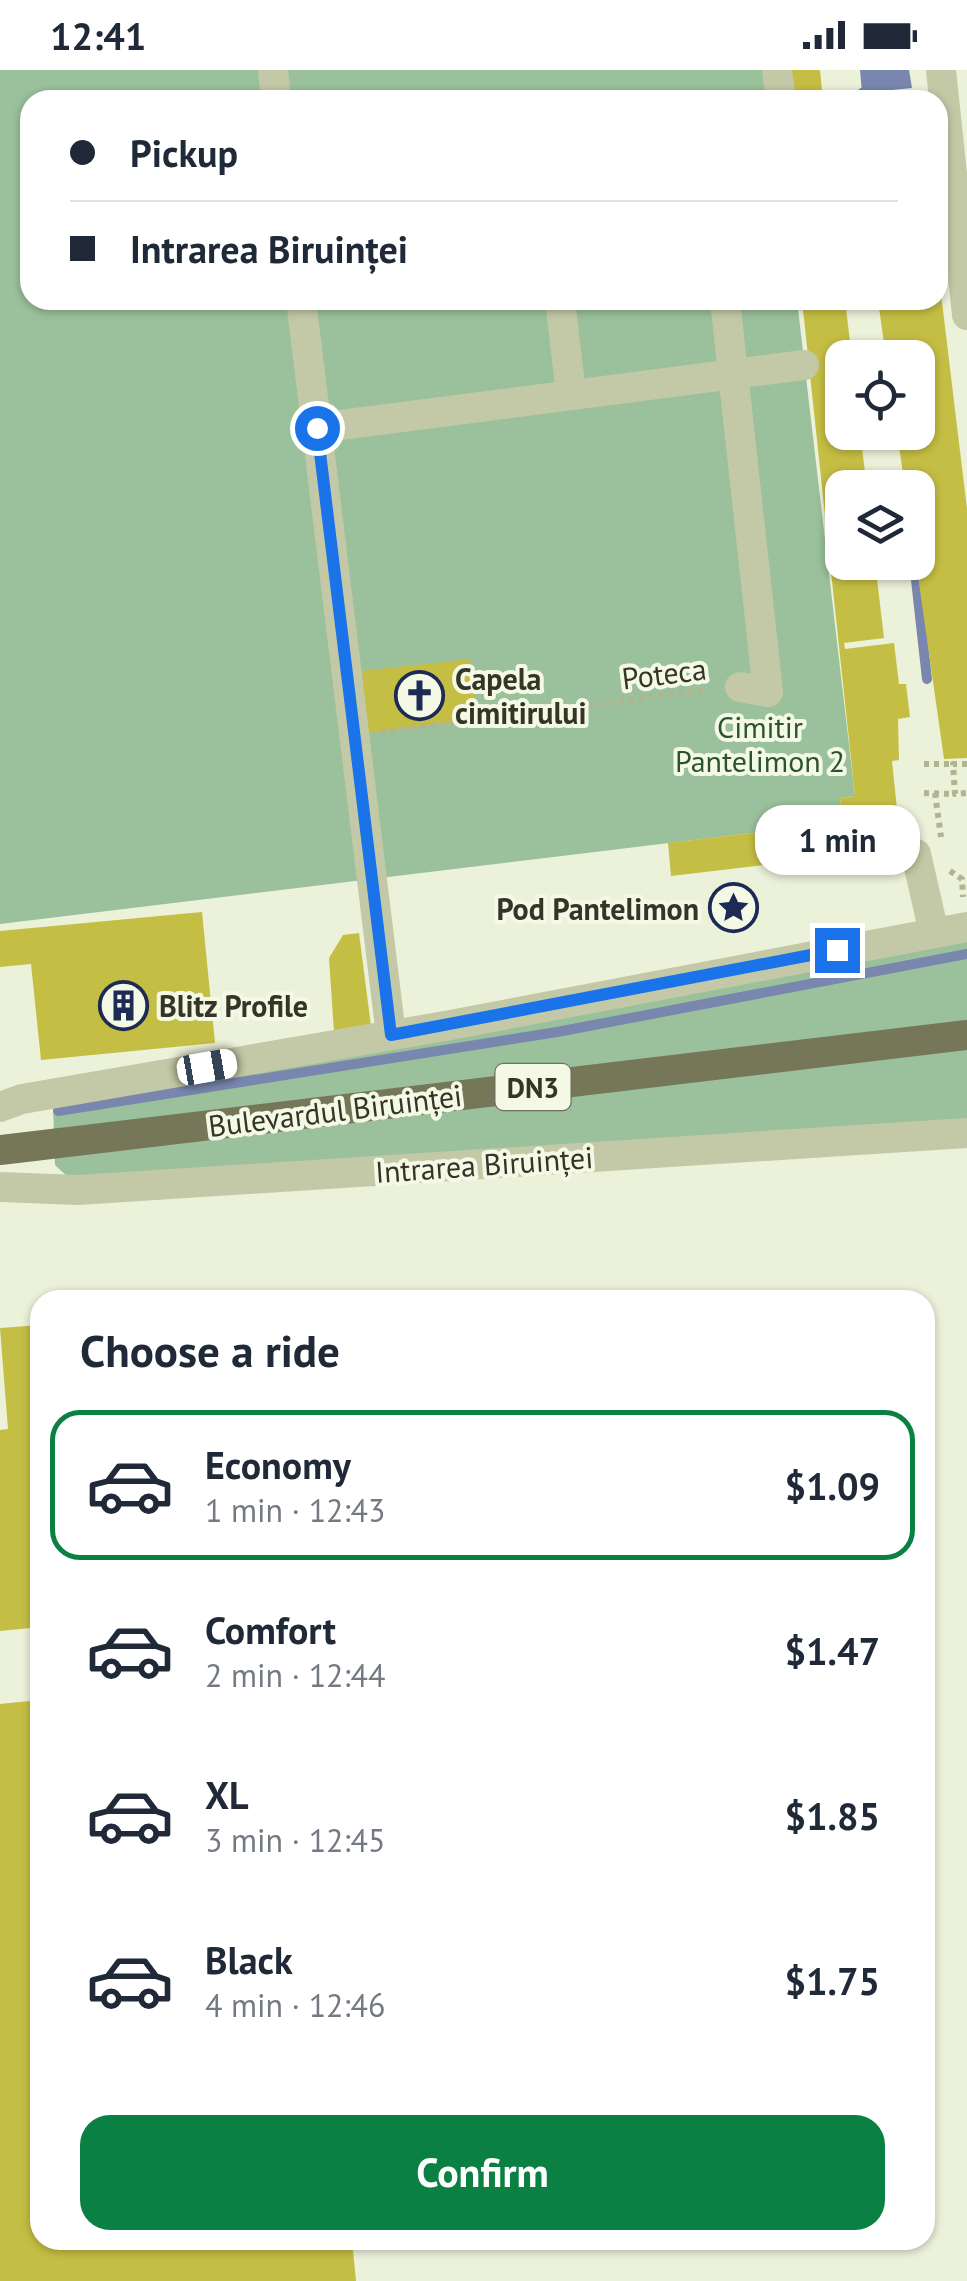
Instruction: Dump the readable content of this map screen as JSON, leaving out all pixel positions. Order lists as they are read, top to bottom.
{
  "streets": {
    "main road": ["DN3", "Bulevardul Biruinței"],
    "street": ["Intrarea Biruinței"],
    "path": ["Poteca"]
  },
  "parks": ["Cimitir Pantelimon 2"],
  "places": {
    "church": ["Capela cimitirului"],
    "place": ["Pod Pantelimon"],
    "building": ["Blitz Profile"]
  },
  "page": {
    "status": "12:41",
    "banner": ["Pickup", "Intrarea Biruinței"],
    "bubble": "1 min",
    "heading": "Choose a ride",
    "list": [
      {
        "name": "Economy",
        "note": "1 min · 12:43",
        "value": "$1.09"
      },
      {
        "name": "Comfort",
        "note": "2 min · 12:44",
        "value": "$1.47"
      },
      {
        "name": "XL",
        "note": "3 min · 12:45",
        "value": "$1.85"
      },
      {
        "name": "Black",
        "note": "4 min · 12:46",
        "value": "$1.75"
      }
    ],
    "buttons": "Confirm"
  }
}
